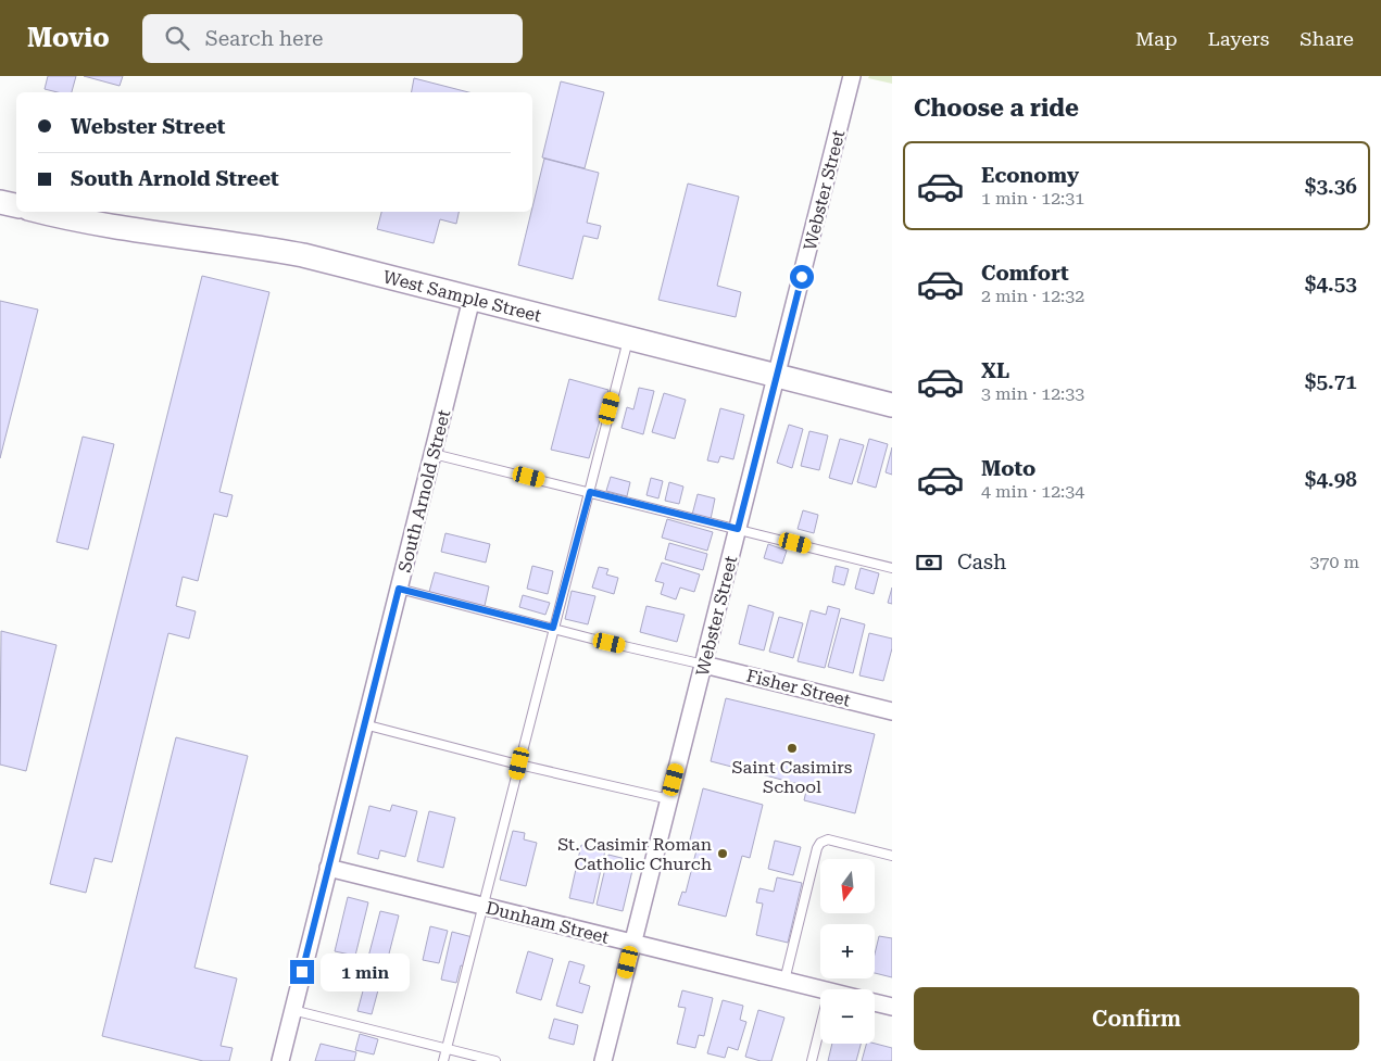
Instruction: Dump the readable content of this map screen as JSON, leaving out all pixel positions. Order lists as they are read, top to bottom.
{
  "streets": {
    "main road": ["West Sample Street"],
    "street": [
      "Webster Street",
      "South Arnold Street",
      "Fisher Street",
      "Dunham Street"
    ]
  },
  "crossings": [
    ["Webster Street", "West Sample Street"],
    ["Webster Street", "Fisher Street"],
    ["Webster Street", "Dunham Street"],
    ["West Sample Street", "South Arnold Street"],
    ["South Arnold Street", "Dunham Street"]
  ],
  "places": ["Saint Casimirs School", "St. Casimir Roman Catholic Church"],
  "north": "bottom",
  "page": {
    "header": "Movio",
    "search": "Search here",
    "nav": ["Map", "Layers", "Share"],
    "heading": "Choose a ride",
    "banner": ["Webster Street", "South Arnold Street"],
    "list": [
      {
        "name": "Economy",
        "note": "1 min · 12:31",
        "value": "$3.36"
      },
      {
        "name": "Comfort",
        "note": "2 min · 12:32",
        "value": "$4.53"
      },
      {
        "name": "XL",
        "note": "3 min · 12:33",
        "value": "$5.71"
      },
      {
        "name": "Moto",
        "note": "4 min · 12:34",
        "value": "$4.98"
      }
    ],
    "pay": ["Cash", "370 m"],
    "map_buttons": ["+", "−"],
    "bubble": "1 min",
    "buttons": "Confirm"
  }
}
